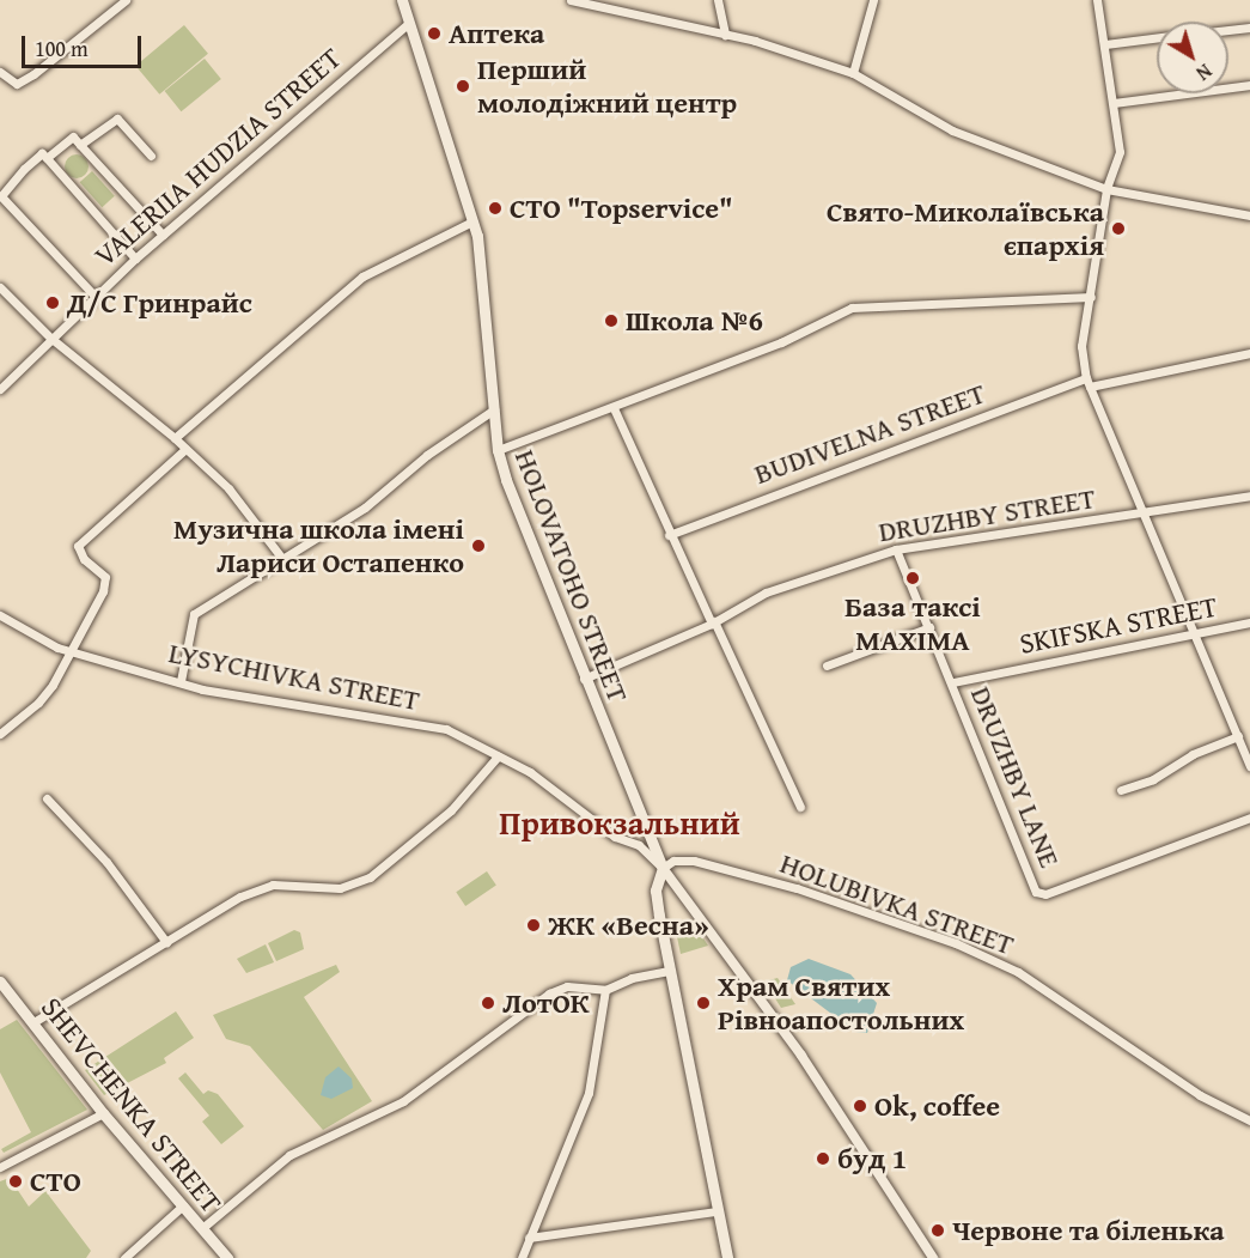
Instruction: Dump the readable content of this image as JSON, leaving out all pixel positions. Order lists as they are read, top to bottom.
{
  "streets": {
    "main road": ["HOLOVATOHO STREET", "SHEVCHENKA STREET"],
    "street": [
      "VALERIIA HUDZIA STREET",
      "BUDIVELNA STREET",
      "DRUZHBY STREET",
      "SKIFSKA STREET",
      "LYSYCHIVKA STREET",
      "DRUZHBY LANE",
      "HOLUBIVKA STREET"
    ]
  },
  "crossings": [
    ["VALERIIA HUDZIA STREET", "HOLOVATOHO STREET"],
    ["DRUZHBY STREET", "HOLOVATOHO STREET"],
    ["DRUZHBY STREET", "DRUZHBY LANE"],
    ["HOLOVATOHO STREET", "LYSYCHIVKA STREET"],
    ["HOLOVATOHO STREET", "HOLUBIVKA STREET"],
    ["SKIFSKA STREET", "DRUZHBY LANE"],
    ["LYSYCHIVKA STREET", "HOLUBIVKA STREET"]
  ],
  "districts": ["Привокзальний"],
  "places": [
    "Аптека",
    "Перший молодіжний центр",
    "СТО \"Topservice\"",
    "Свято-Миколаївська єпархія",
    "Д/С Гринрайс",
    "Школа №6",
    "Музична школа імені Лариси Остапенко",
    "База таксі MAXIMA",
    "ЖК «Весна»",
    "ЛотОК",
    "Храм Святих Рівноапостольних",
    "Ok, coffee",
    "буд 1",
    "СТО",
    "Червоне та біленька"
  ],
  "scale_bar": "100 m",
  "north": "bottom right"
}
